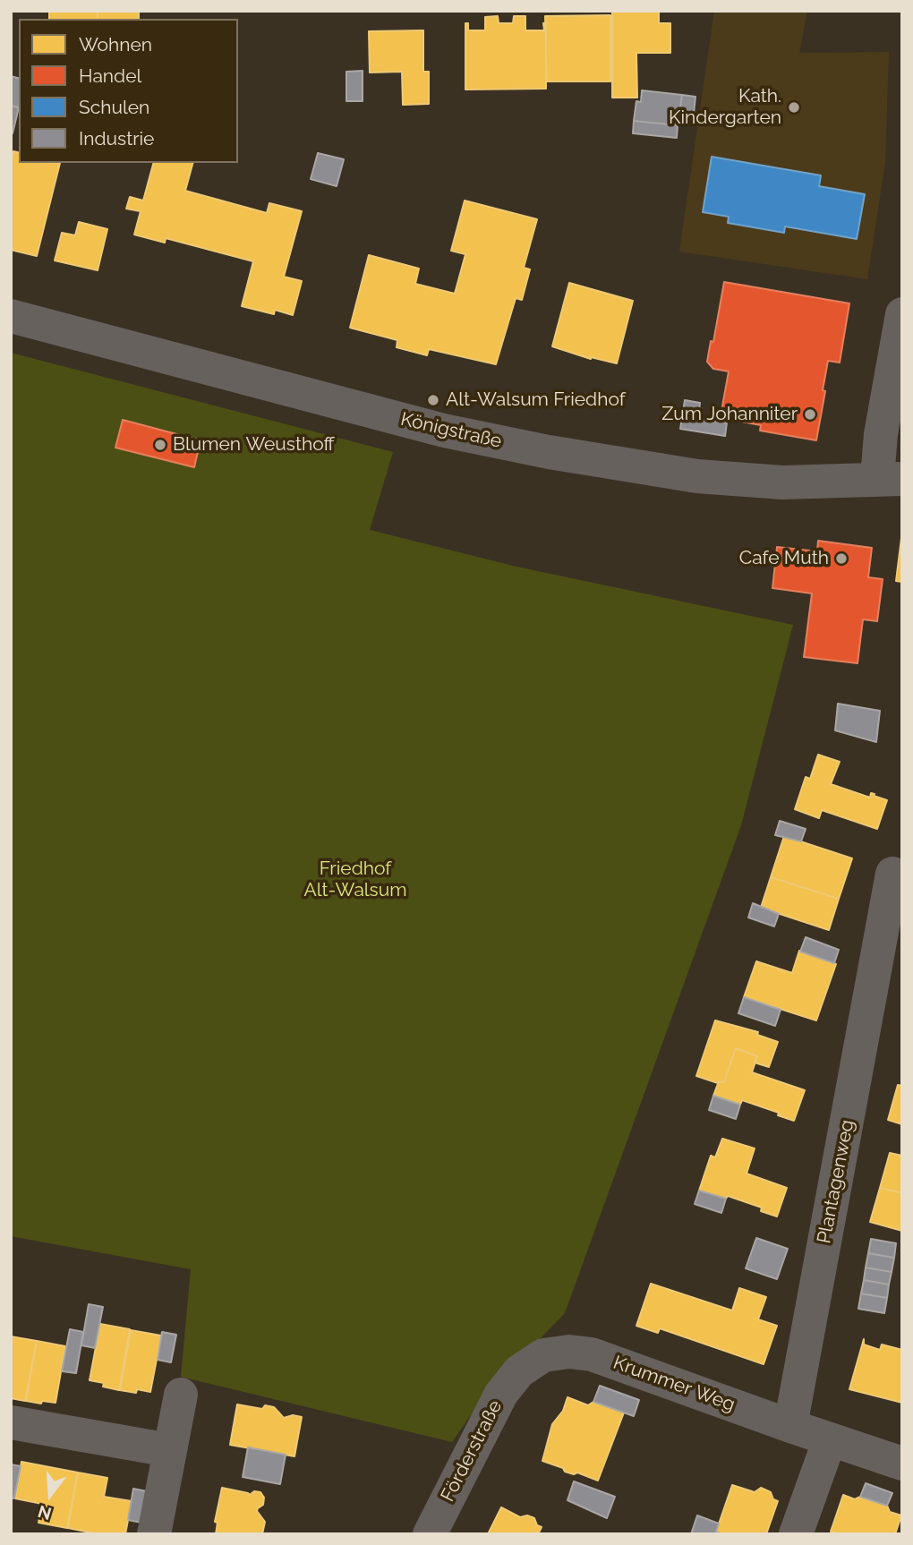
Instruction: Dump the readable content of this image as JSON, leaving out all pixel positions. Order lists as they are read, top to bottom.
{
  "streets": {
    "street": [
      "Königstraße",
      "Plantagenweg",
      "Krummer Weg",
      "Förderstraße"
    ]
  },
  "crossings": [
    ["Plantagenweg", "Krummer Weg"],
    ["Krummer Weg", "Förderstraße"]
  ],
  "parks": ["Friedhof Alt-Walsum"],
  "places": [
    "Kath. Kindergarten",
    "Alt-Walsum Friedhof",
    "Zum Johanniter",
    "Blumen Weusthoff",
    "Cafe Muth"
  ],
  "legend": [
    "Wohnen",
    "Handel",
    "Schulen",
    "Industrie"
  ],
  "north": "bottom"
}
